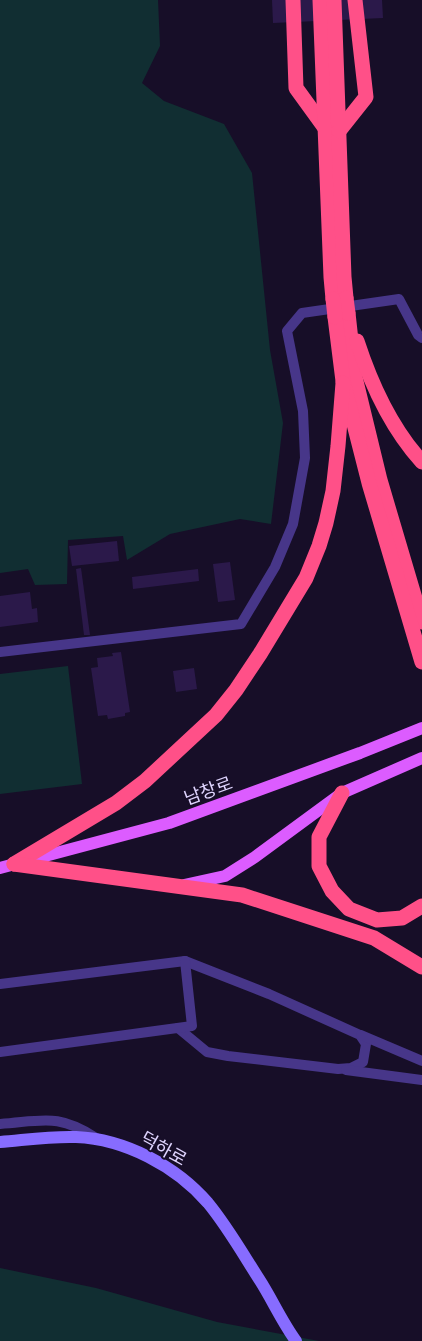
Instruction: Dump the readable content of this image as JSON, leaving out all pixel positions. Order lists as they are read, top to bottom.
{
  "streets": {
    "main road": ["남창로", "덕하로"]
  }
}
